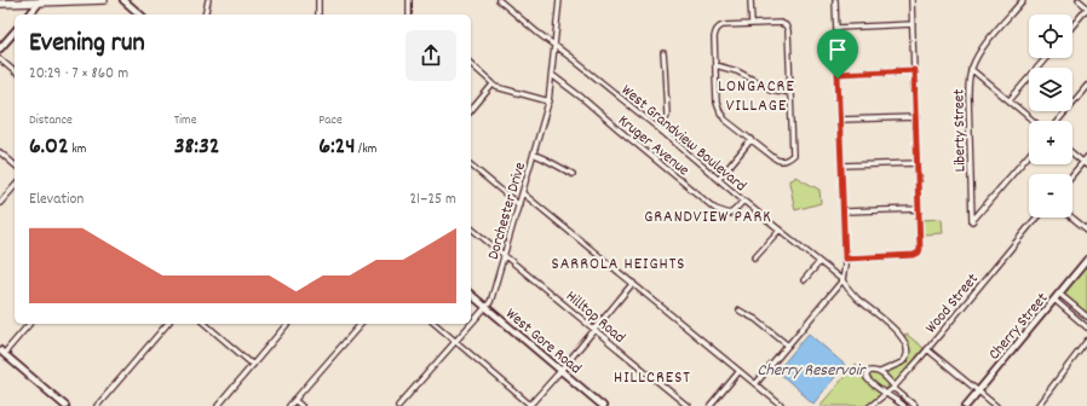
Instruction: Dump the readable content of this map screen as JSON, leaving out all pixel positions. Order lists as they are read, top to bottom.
{
  "streets": {
    "street": [
      "Liberty Street",
      "West Grandview Boulevard",
      "Kruger Avenue",
      "Dorchester Drive",
      "Wood Street",
      "Hilltop Road",
      "Cherry Street",
      "West Gore Road"
    ]
  },
  "crossings": [
    ["West Grandview Boulevard", "Kruger Avenue"],
    ["West Grandview Boulevard", "Dorchester Drive"],
    ["Kruger Avenue", "Dorchester Drive"],
    ["Dorchester Drive", "Hilltop Road"],
    ["Dorchester Drive", "West Gore Road"]
  ],
  "districts": [
    "LONGACRE VILLAGE",
    "GRANDVIEW PARK",
    "SARROLA HEIGHTS",
    "HILLCREST"
  ],
  "water": ["Cherry Reservoir"],
  "page": {
    "map_buttons": ["+", "−"],
    "heading": ["Evening run", "20:29 · 7 × 860 m"],
    "stats": [
      ["Distance", "6.02 km"],
      ["Time", "38:32"],
      ["Pace", "6:24 /km"]
    ],
    "chart": ["Elevation", "21–25 m"]
  }
}
